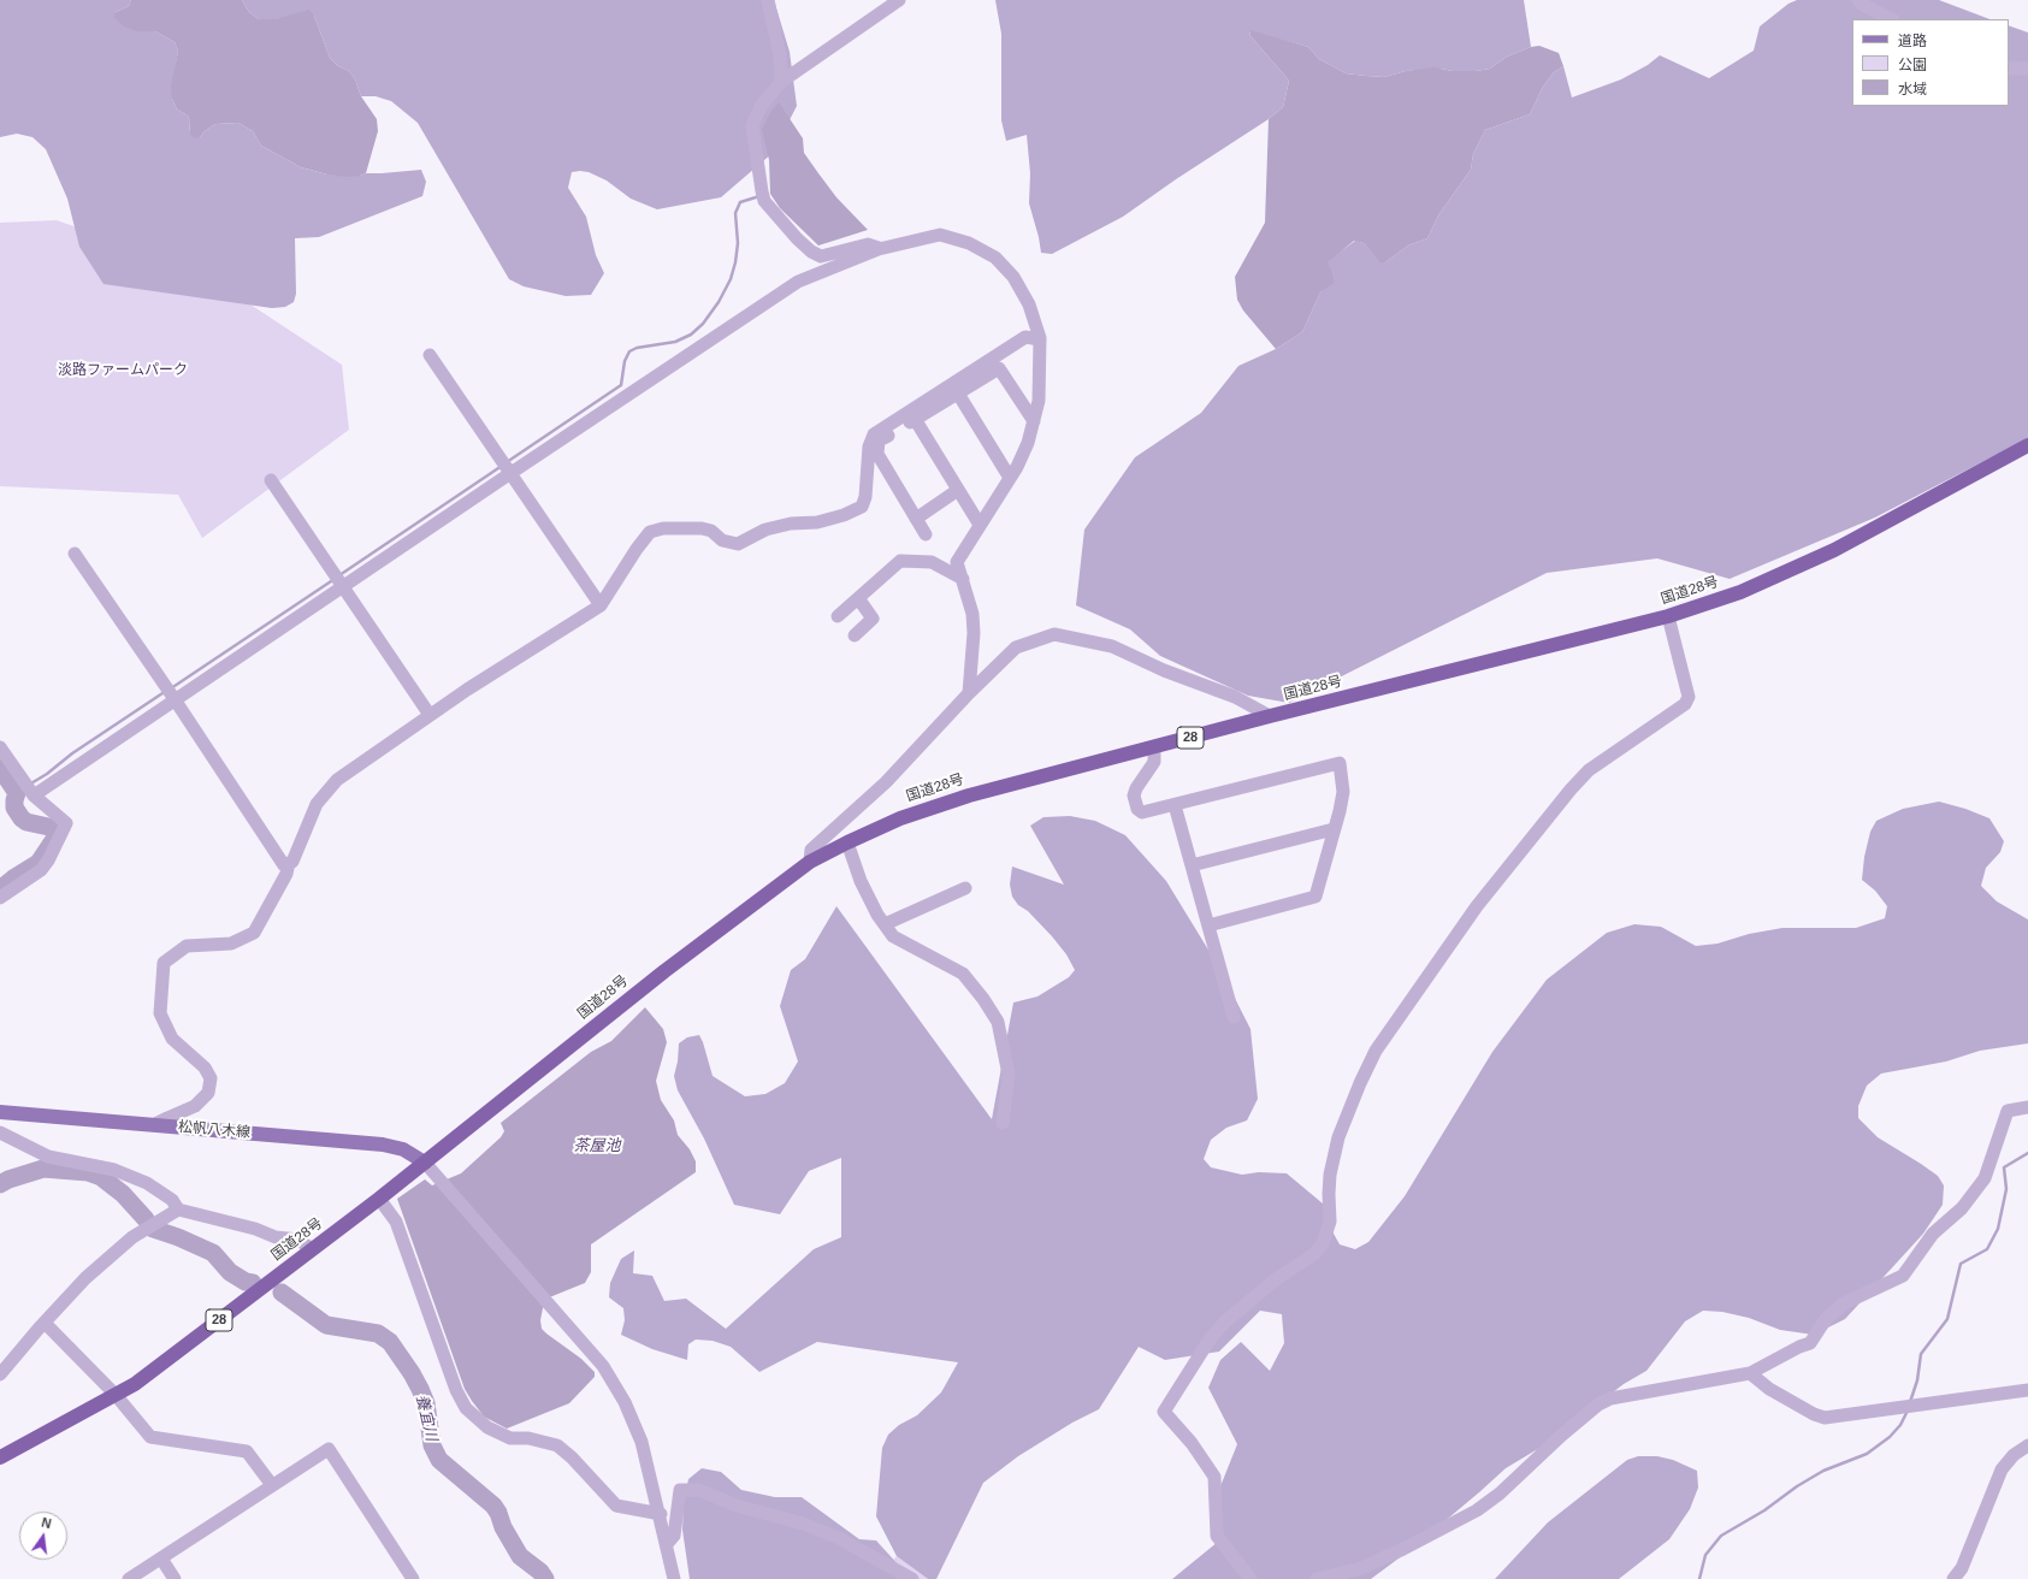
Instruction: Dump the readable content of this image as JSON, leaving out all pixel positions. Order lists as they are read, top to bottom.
{
  "streets": {
    "highway": ["国道28号", "28"],
    "main road": ["松帆八木線"]
  },
  "crossings": [
    ["国道28号", "松帆八木線"]
  ],
  "water": ["茶屋池", "養宜川"],
  "parks": ["淡路ファームパーク"],
  "legend": ["道路", "公園", "水域"],
  "north": "top"
}
